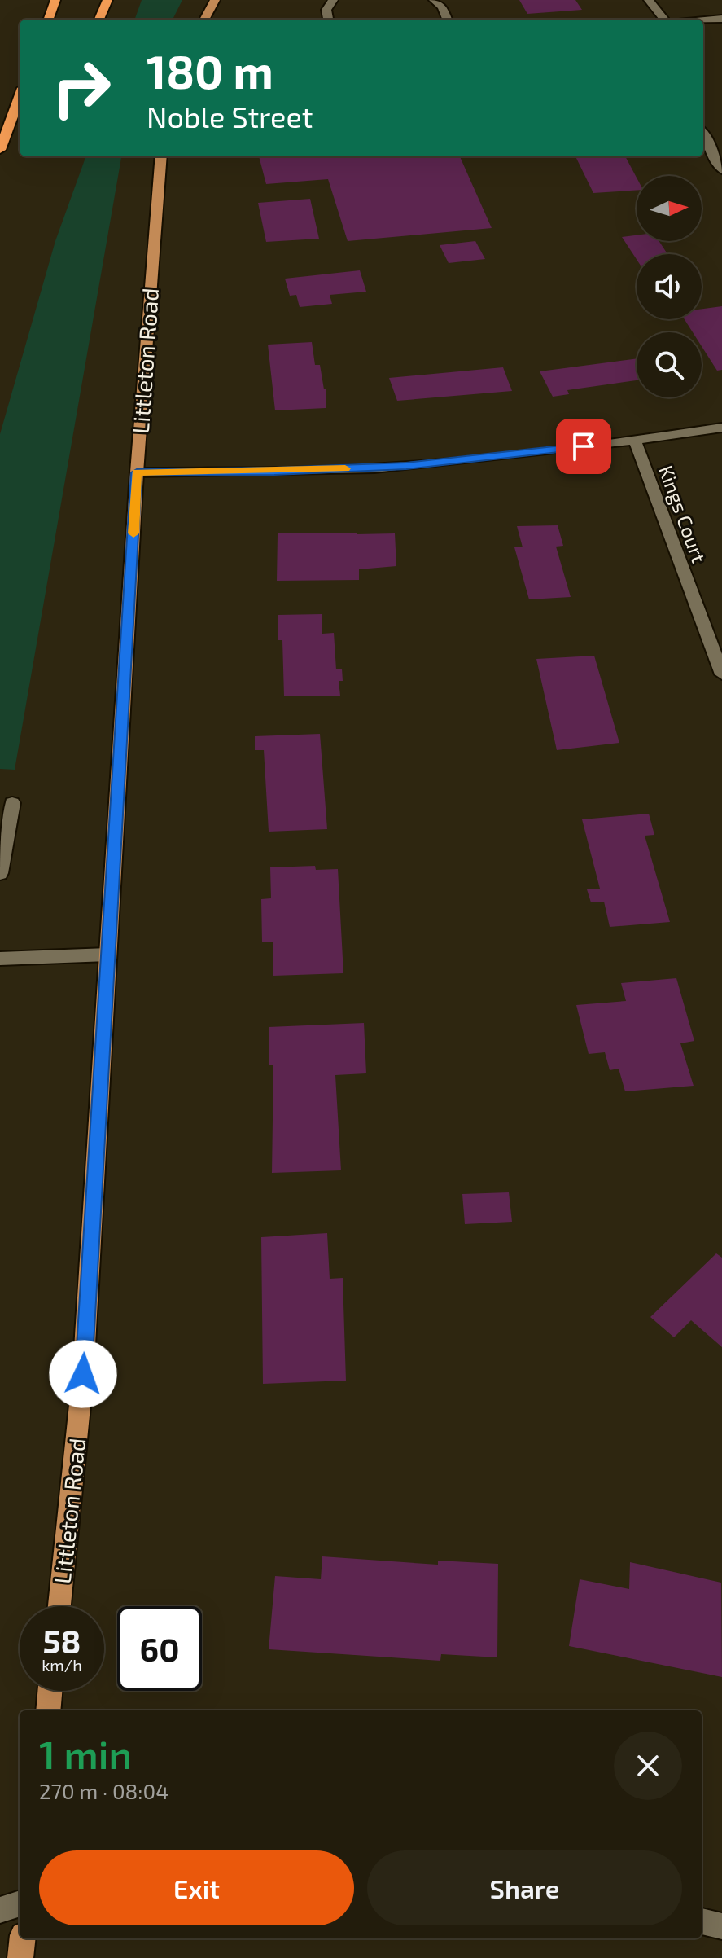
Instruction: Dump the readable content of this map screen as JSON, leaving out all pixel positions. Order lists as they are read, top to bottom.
{
  "streets": {
    "main road": ["Littleton Road"],
    "street": ["Kings Court"]
  },
  "north": "right",
  "page": {
    "turn": ["180 m", "Noble Street"],
    "speed": "58 km/h",
    "limit": "60",
    "heading": ["1 min", "270 m · 08:04"],
    "buttons": ["Exit", "Share"]
  }
}
